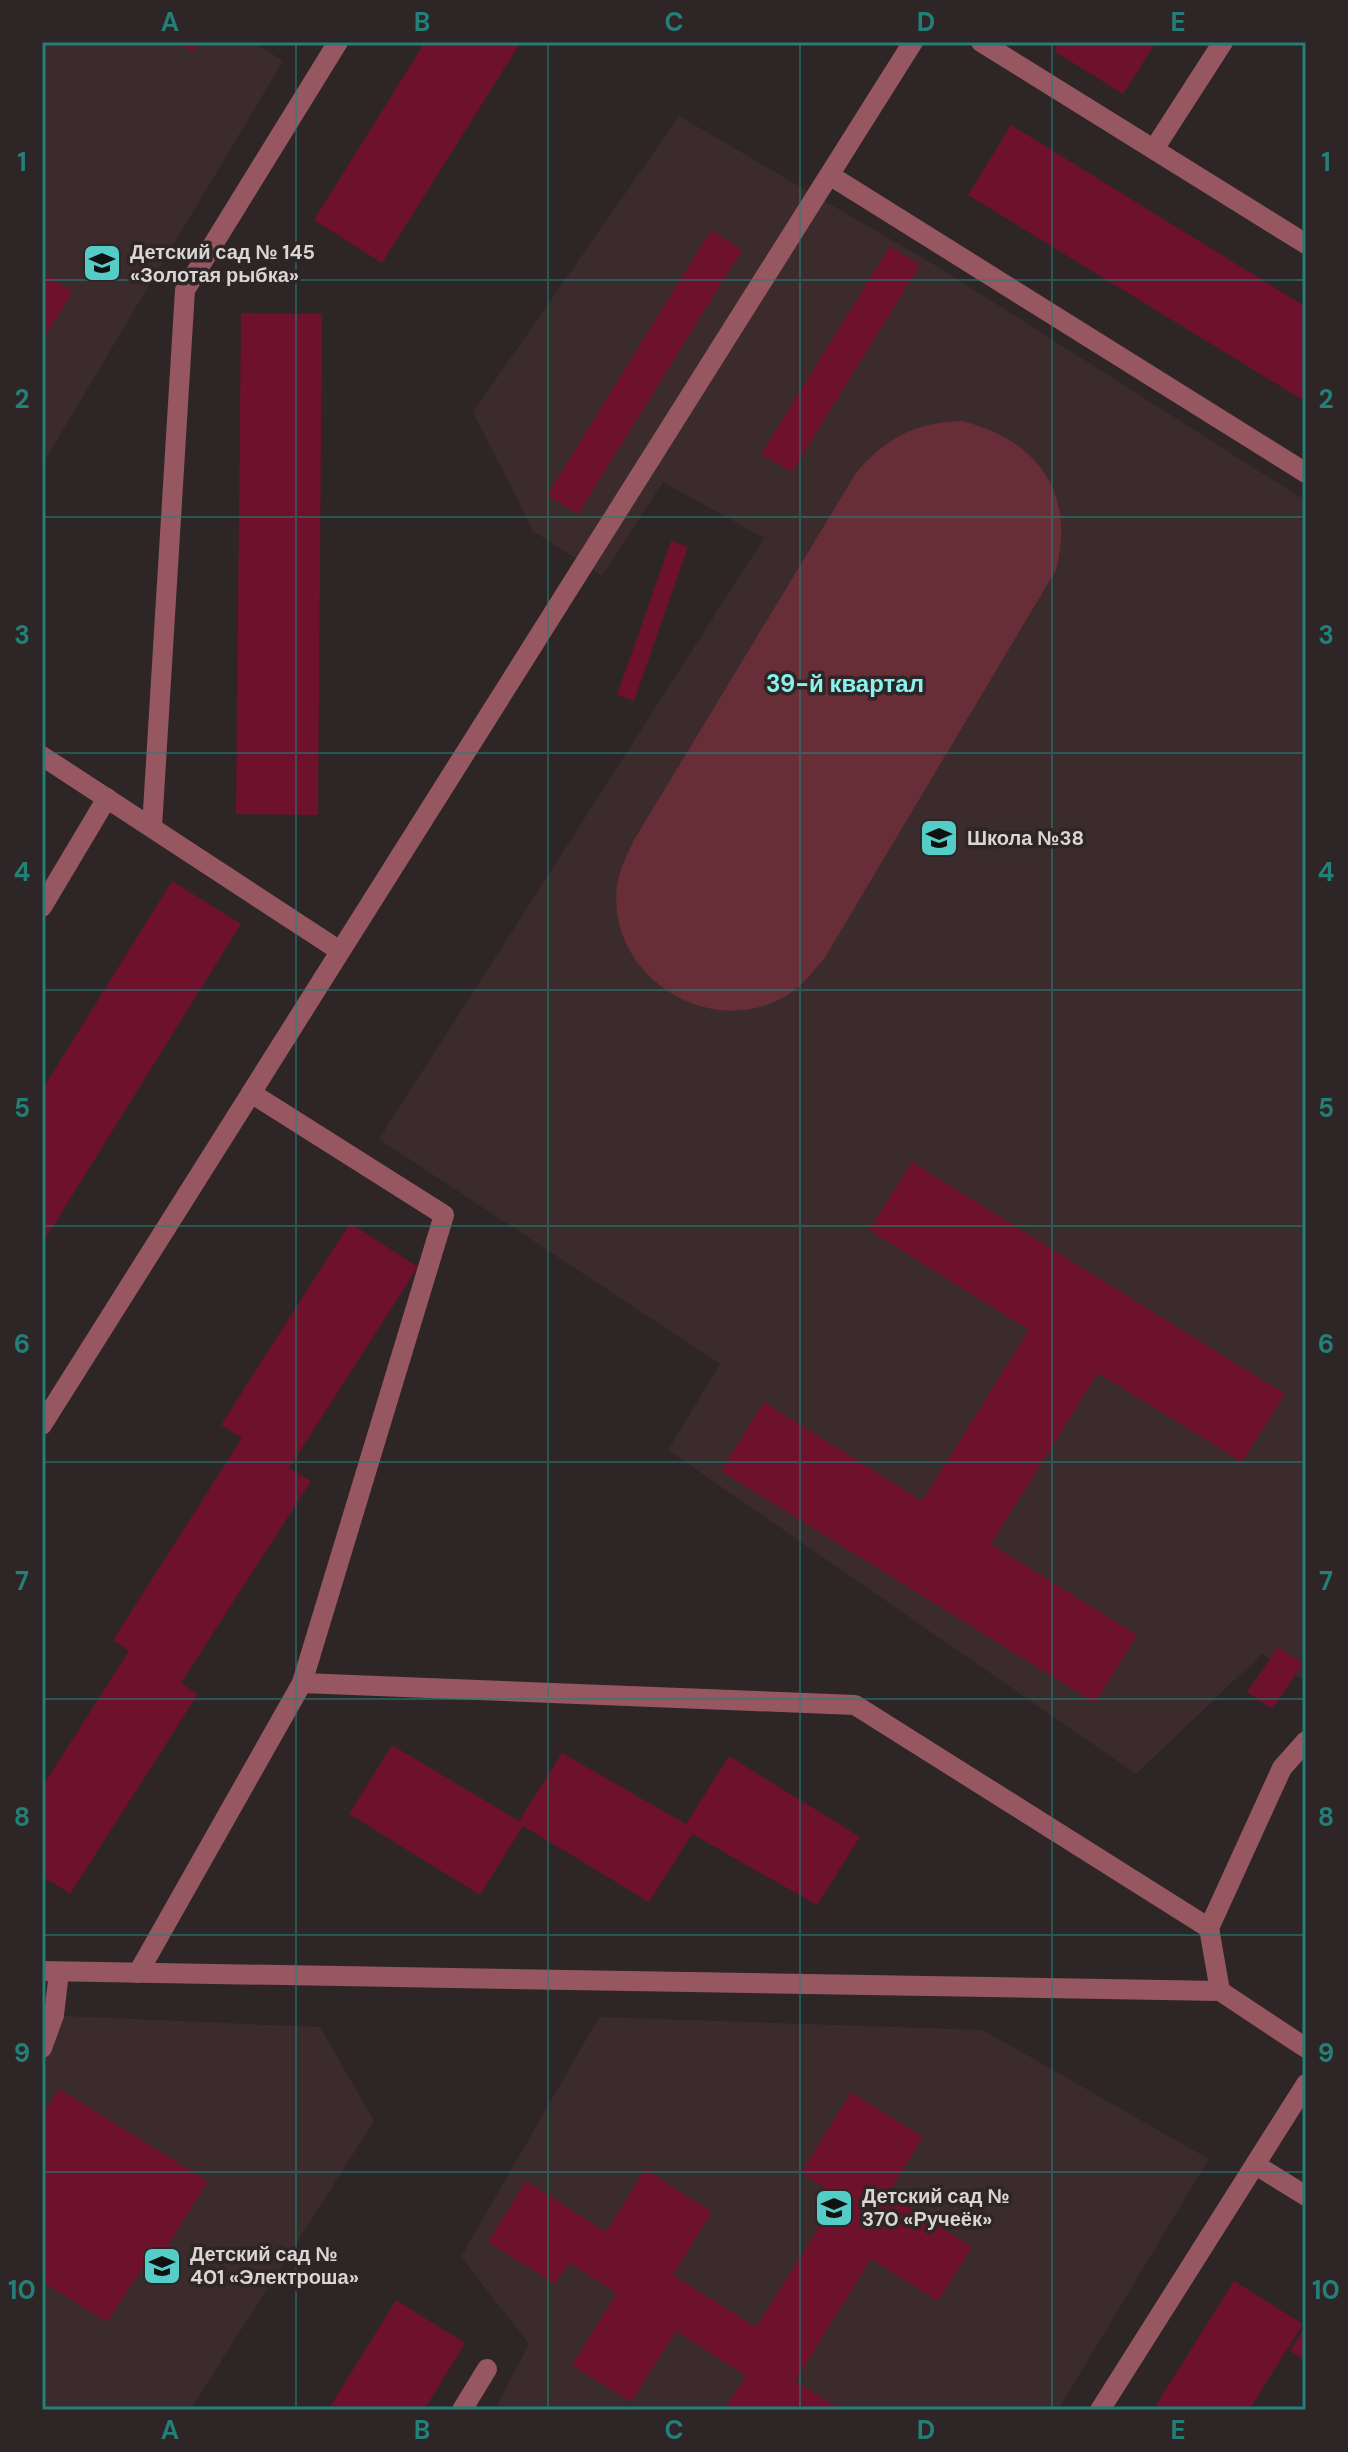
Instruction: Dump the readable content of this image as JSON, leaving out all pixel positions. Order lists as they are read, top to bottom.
{
  "districts": ["39-й квартал"],
  "places": {
    "school or university": [
      "Детский сад № 145 «Золотая рыбка»",
      "Школа №38",
      "Детский сад № 370 «Ручеёк»",
      "Детский сад № 401 «Электроша»"
    ]
  },
  "grid": {
    "columns": [
      "A",
      "B",
      "C",
      "D",
      "E"
    ],
    "rows": [
      "1",
      "2",
      "3",
      "4",
      "5",
      "6",
      "7",
      "8",
      "9",
      "10"
    ]
  }
}
